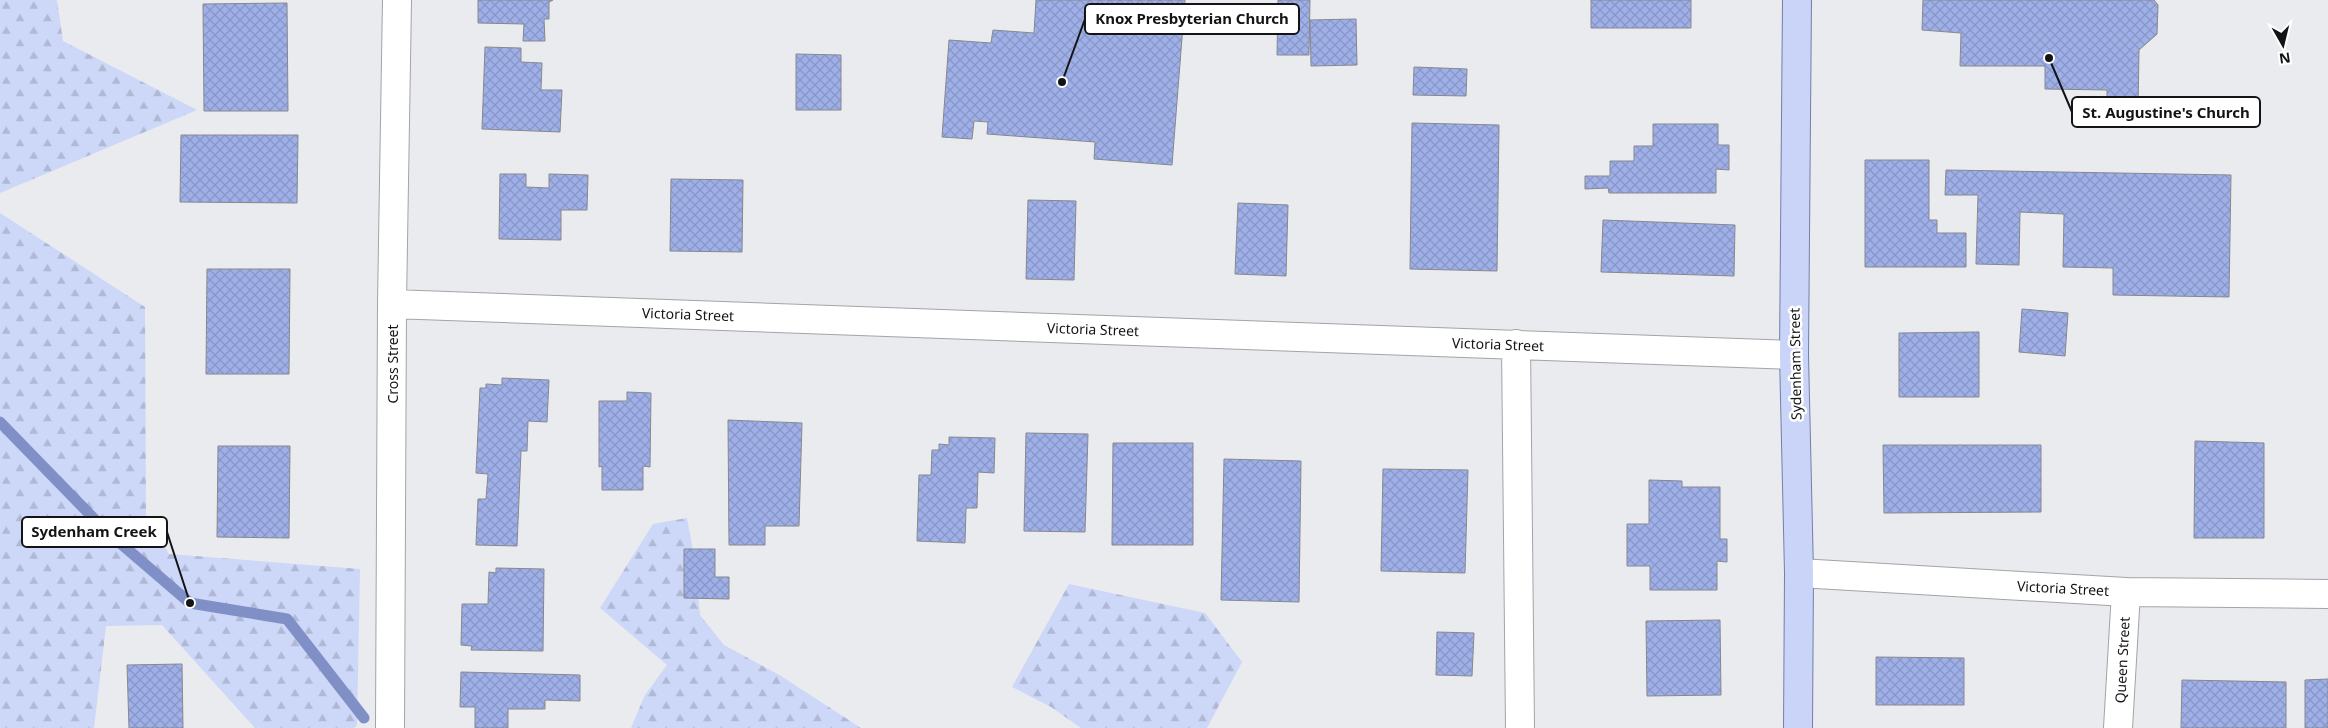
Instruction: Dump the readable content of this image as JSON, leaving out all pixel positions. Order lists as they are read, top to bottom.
{
  "streets": {
    "main road": ["Sydenham Street"],
    "street": ["Victoria Street", "Cross Street", "Queen Street"]
  },
  "crossings": [
    ["Victoria Street", "Cross Street"],
    ["Victoria Street", "Sydenham Street"],
    ["Victoria Street", "Queen Street"]
  ],
  "places": ["St. Augustine's Church", "Knox Presbyterian Church", "Sydenham Creek"],
  "north": "bottom"
}
